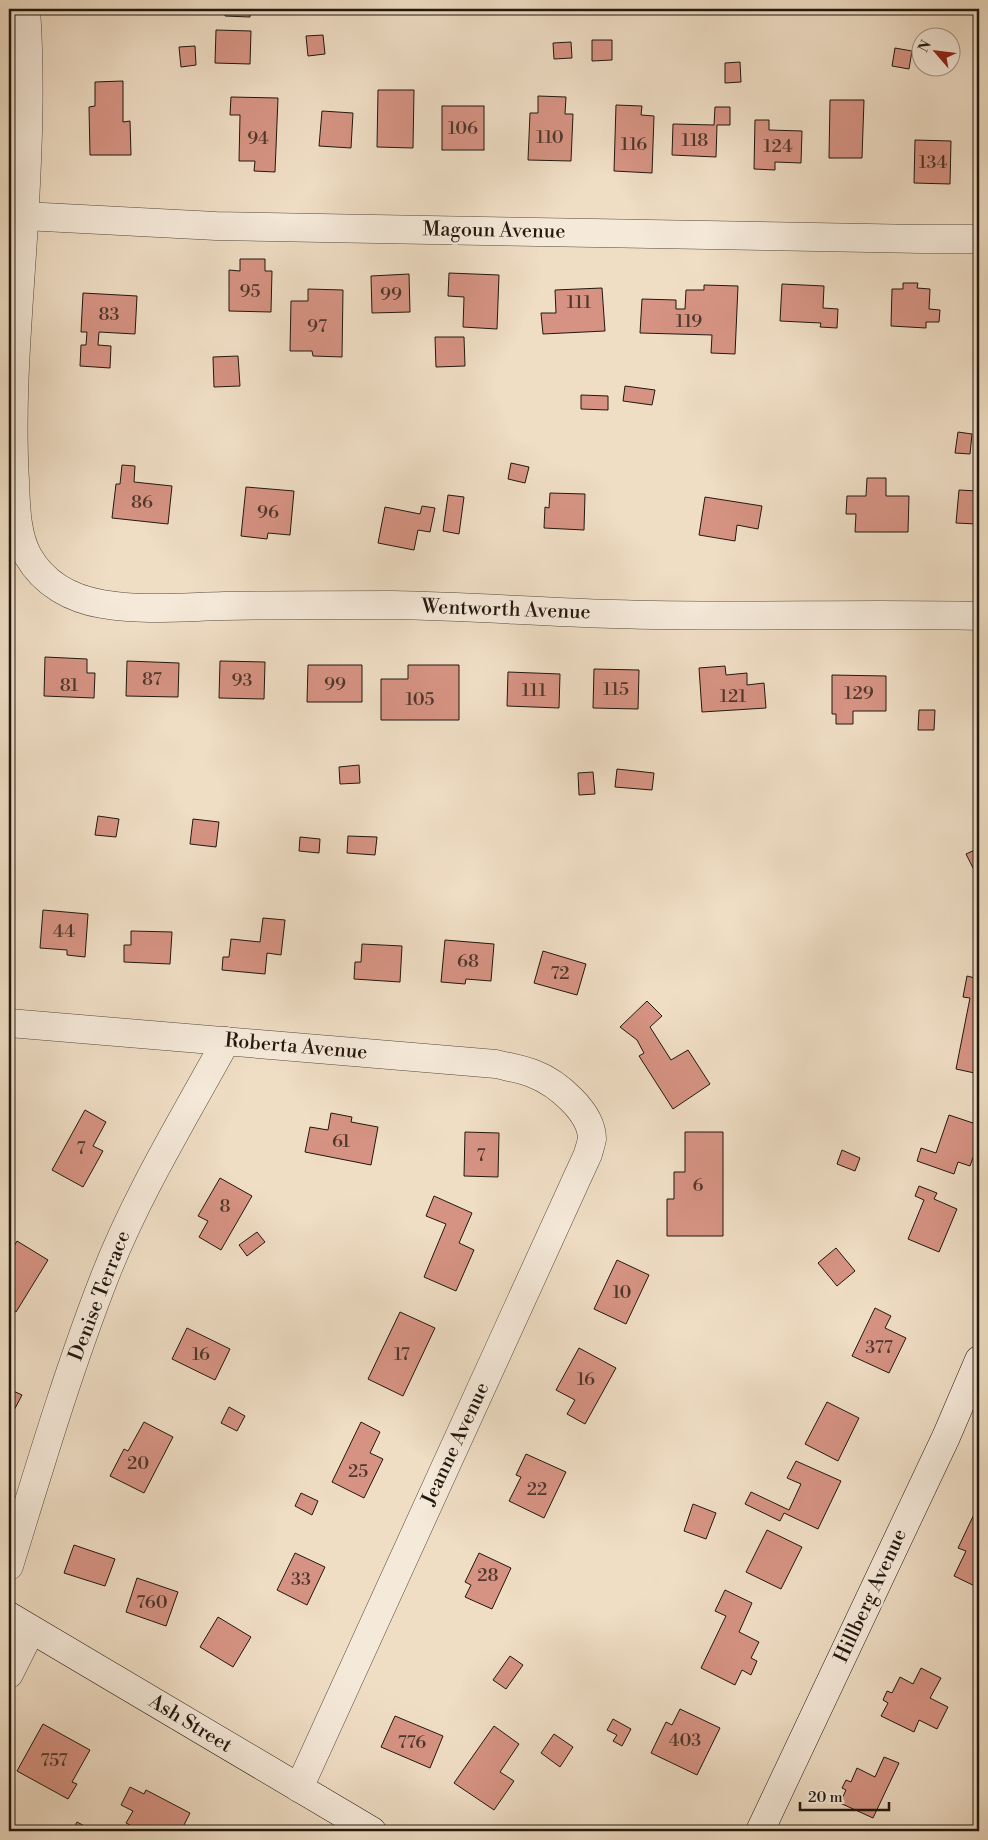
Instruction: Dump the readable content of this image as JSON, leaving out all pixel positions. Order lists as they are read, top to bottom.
{
  "streets": {
    "street": [
      "Magoun Avenue",
      "Wentworth Avenue",
      "Roberta Avenue",
      "Denise Terrace",
      "Jeanne Avenue",
      "Hillberg Avenue",
      "Ash Street"
    ]
  },
  "crossings": [
    ["Magoun Avenue", "Wentworth Avenue"],
    ["Roberta Avenue", "Denise Terrace"],
    ["Roberta Avenue", "Jeanne Avenue"],
    ["Jeanne Avenue", "Ash Street"]
  ],
  "house_numbers": [
    "106",
    "110",
    "94",
    "118",
    "116",
    "124",
    "134",
    "95",
    "99",
    "111",
    "83",
    "119",
    "97",
    "86",
    "96",
    "87",
    "93",
    "99",
    "81",
    "115",
    "111",
    "129",
    "121",
    "105",
    "44",
    "68",
    "72",
    "61",
    "7",
    "7",
    "6",
    "8",
    "10",
    "377",
    "16",
    "17",
    "16",
    "20",
    "25",
    "22",
    "28",
    "33",
    "760",
    "403",
    "776",
    "757"
  ],
  "scale_bar": "20 m",
  "north": "top left"
}
